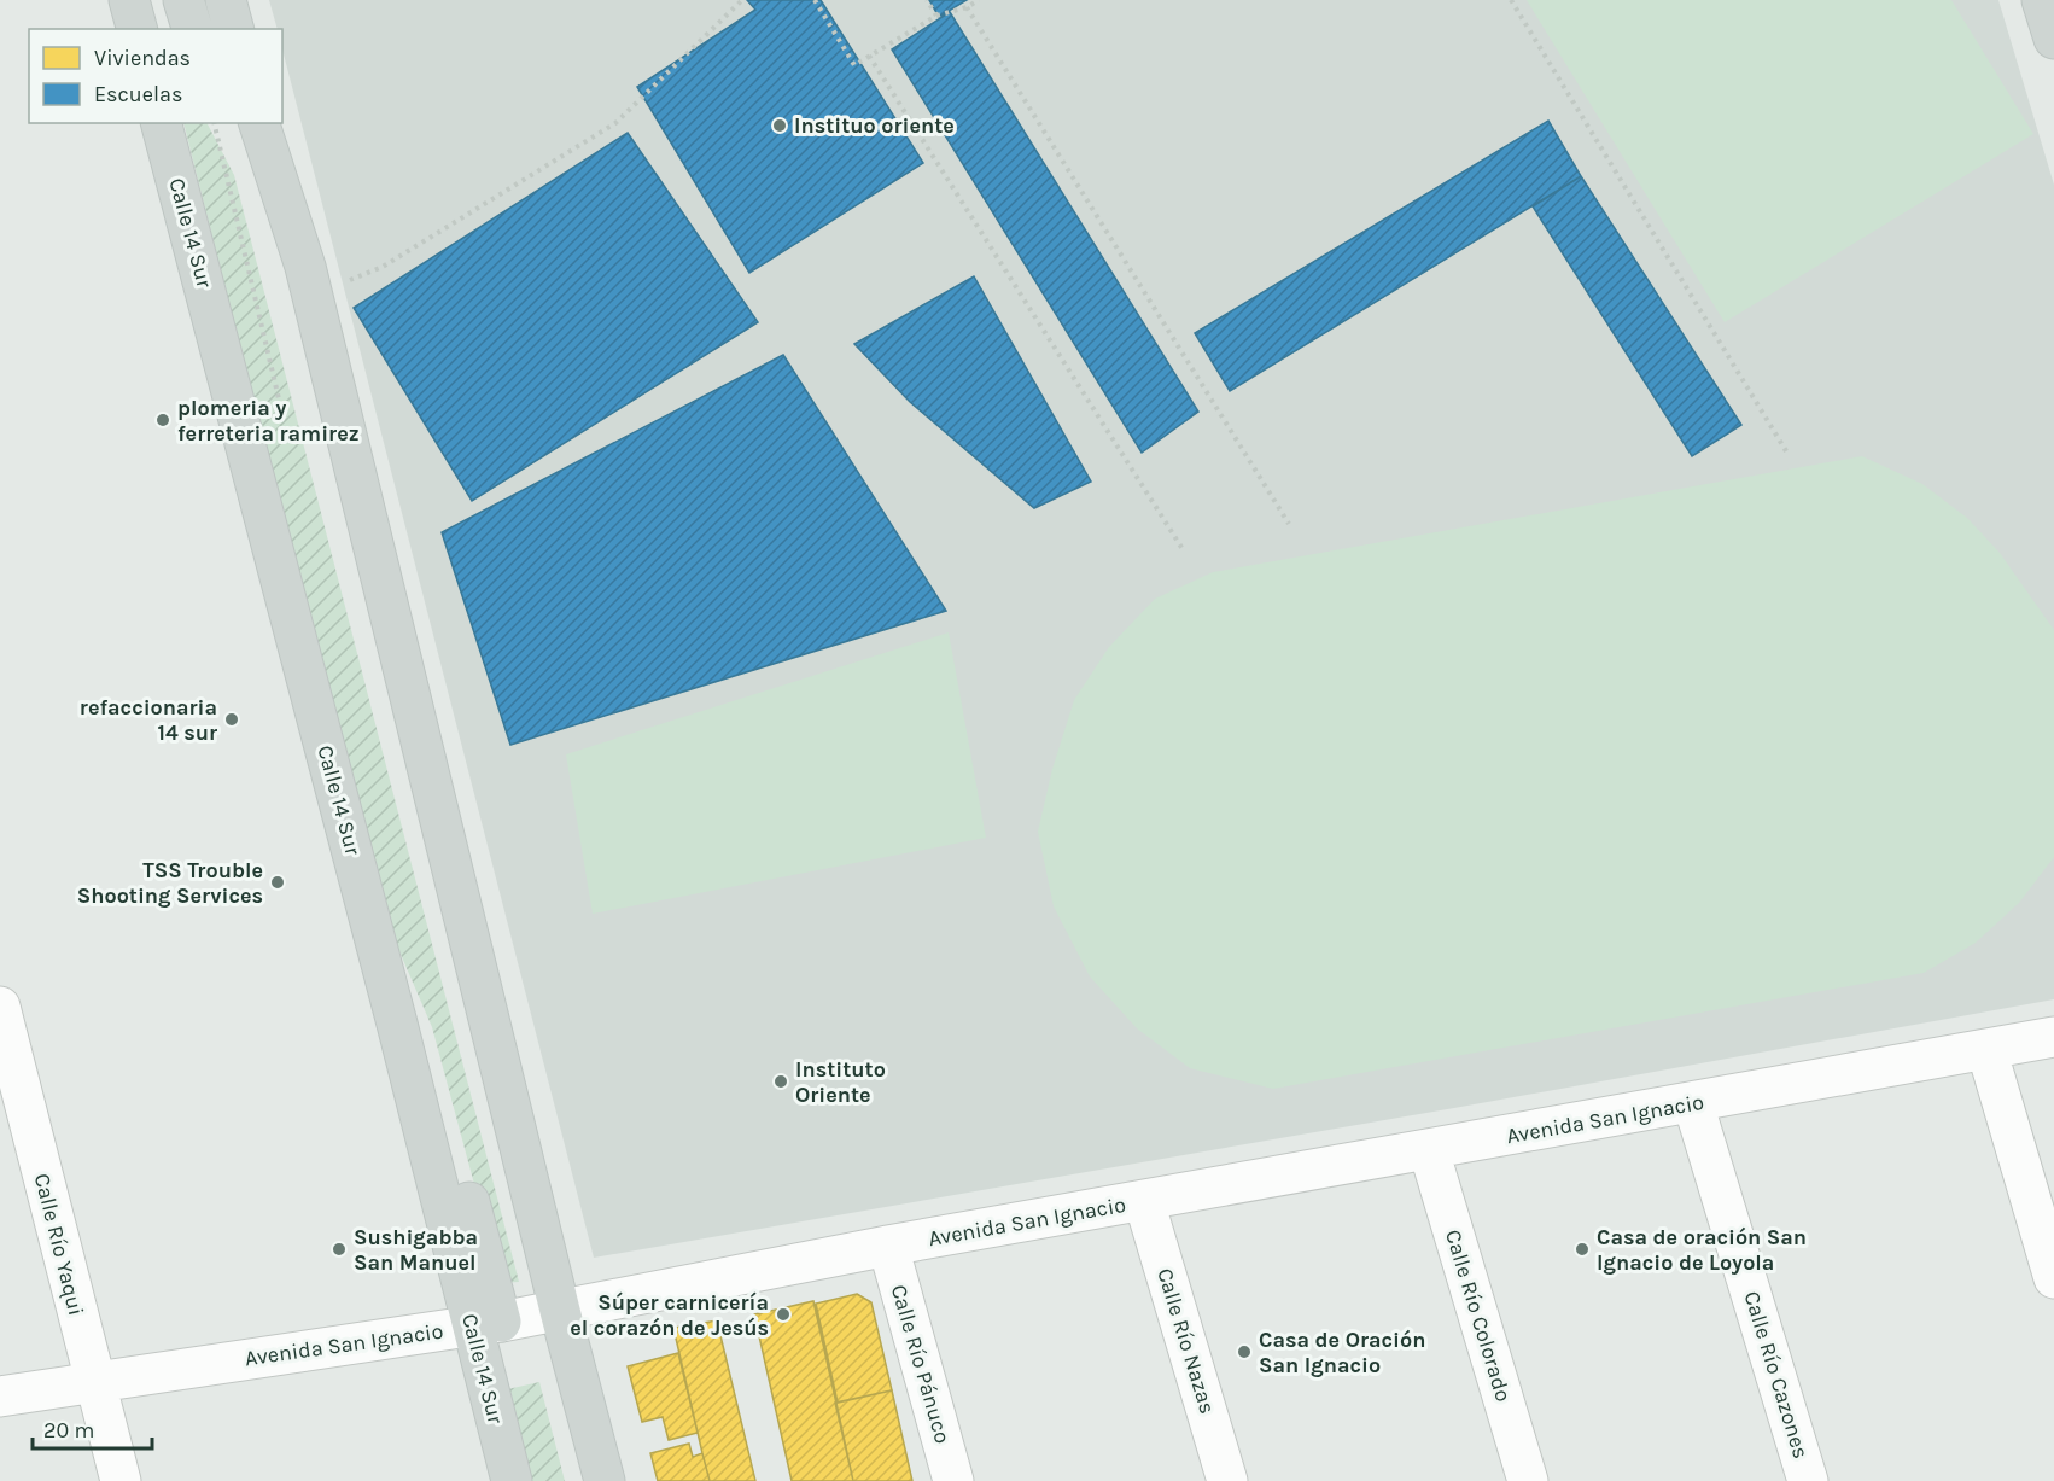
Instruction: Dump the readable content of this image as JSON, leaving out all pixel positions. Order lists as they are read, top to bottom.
{
  "streets": {
    "main road": ["Calle 14 Sur"],
    "street": [
      "Avenida San Ignacio",
      "Calle Río Yaqui",
      "Calle Río Colorado",
      "Calle Río Nazas",
      "Calle Río Pánuco",
      "Calle Río Cazones"
    ]
  },
  "crossings": [
    ["Calle 14 Sur", "Avenida San Ignacio"],
    ["Avenida San Ignacio", "Calle Río Yaqui"],
    ["Avenida San Ignacio", "Calle Río Colorado"],
    ["Avenida San Ignacio", "Calle Río Nazas"],
    ["Avenida San Ignacio", "Calle Río Pánuco"],
    ["Avenida San Ignacio", "Calle Río Cazones"]
  ],
  "places": [
    "Instituo oriente",
    "plomeria y ferreteria ramirez",
    "refaccionaria 14 sur",
    "TSS Trouble Shooting Services",
    "Instituto Oriente",
    "Sushigabba San Manuel",
    "Casa de oración San Ignacio de Loyola",
    "Súper carnicería el corazón de Jesús",
    "Casa de Oración San Ignacio"
  ],
  "legend": ["Viviendas", "Escuelas"],
  "scale_bar": "20 m"
}
